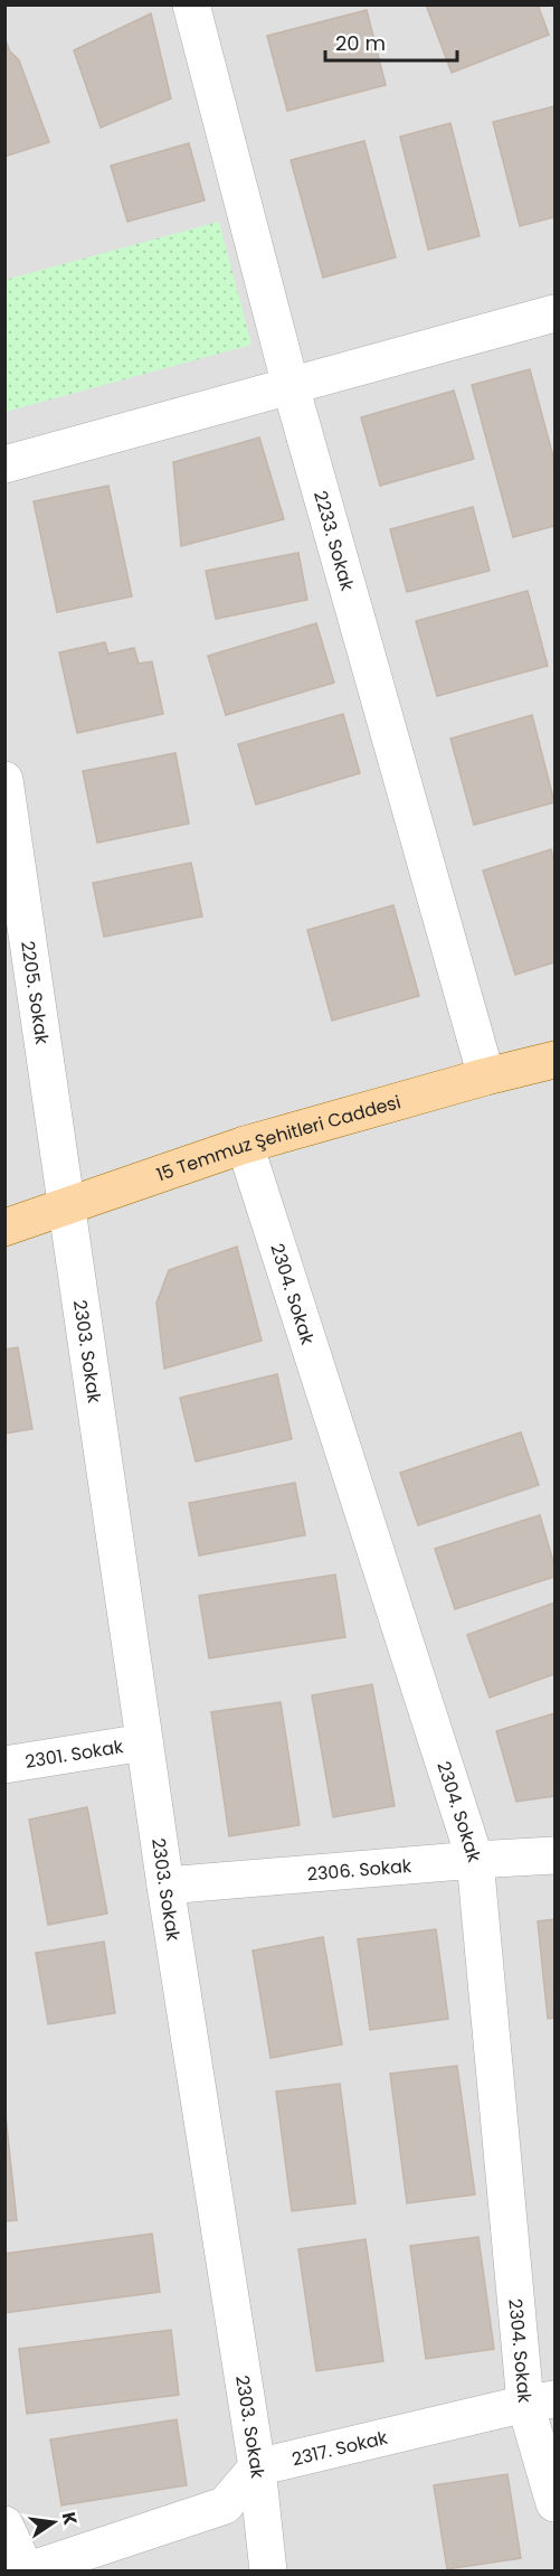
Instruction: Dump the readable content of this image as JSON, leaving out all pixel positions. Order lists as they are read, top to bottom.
{
  "streets": {
    "main road": ["15 Temmuz Şehitleri Caddesi"],
    "street": [
      "2233. Sokak",
      "2205. Sokak",
      "2304. Sokak",
      "2303. Sokak",
      "2301. Sokak",
      "2306. Sokak",
      "2317. Sokak"
    ]
  },
  "crossings": [
    ["2233. Sokak", "15 Temmuz Şehitleri Caddesi"],
    ["2205. Sokak", "15 Temmuz Şehitleri Caddesi"],
    ["2205. Sokak", "2303. Sokak"],
    ["15 Temmuz Şehitleri Caddesi", "2304. Sokak"],
    ["15 Temmuz Şehitleri Caddesi", "2303. Sokak"],
    ["2304. Sokak", "2306. Sokak"],
    ["2304. Sokak", "2317. Sokak"],
    ["2303. Sokak", "2301. Sokak"],
    ["2303. Sokak", "2306. Sokak"],
    ["2303. Sokak", "2317. Sokak"]
  ],
  "scale_bar": "20 m",
  "north": "right"
}
